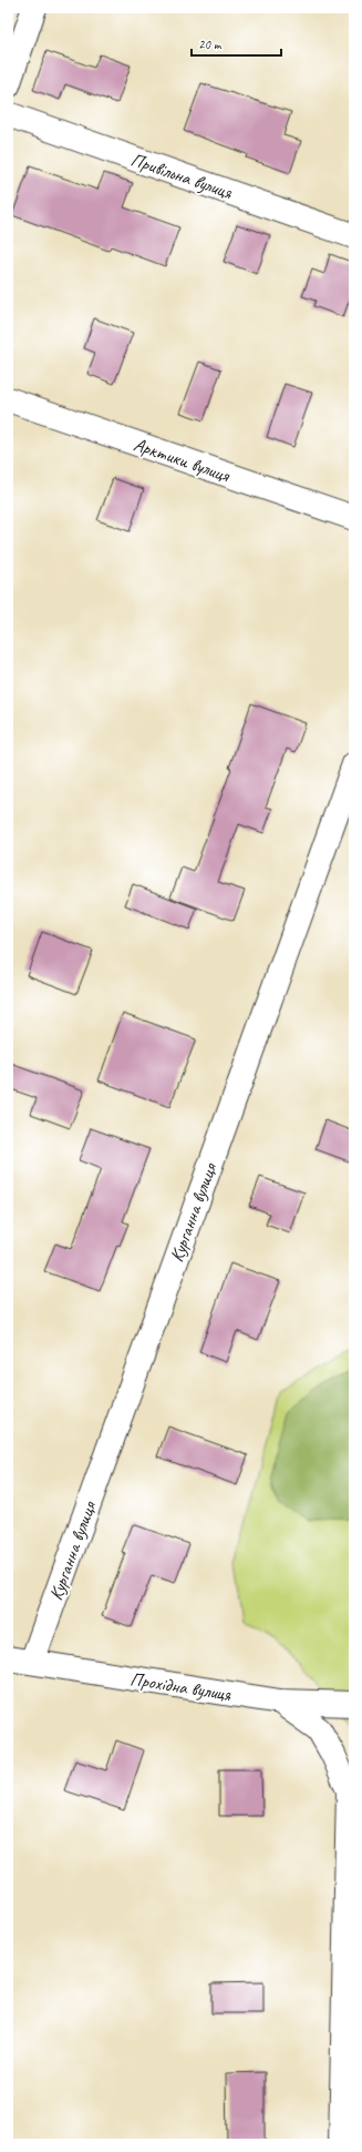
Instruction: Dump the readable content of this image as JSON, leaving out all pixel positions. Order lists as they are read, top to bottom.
{
  "streets": {
    "street": [
      "Привільна вулиця",
      "Арктики вулиця",
      "Курганна вулиця",
      "Прохідна вулиця"
    ]
  },
  "crossings": [
    ["Курганна вулиця", "Прохідна вулиця"]
  ],
  "scale_bar": "20 m"
}
